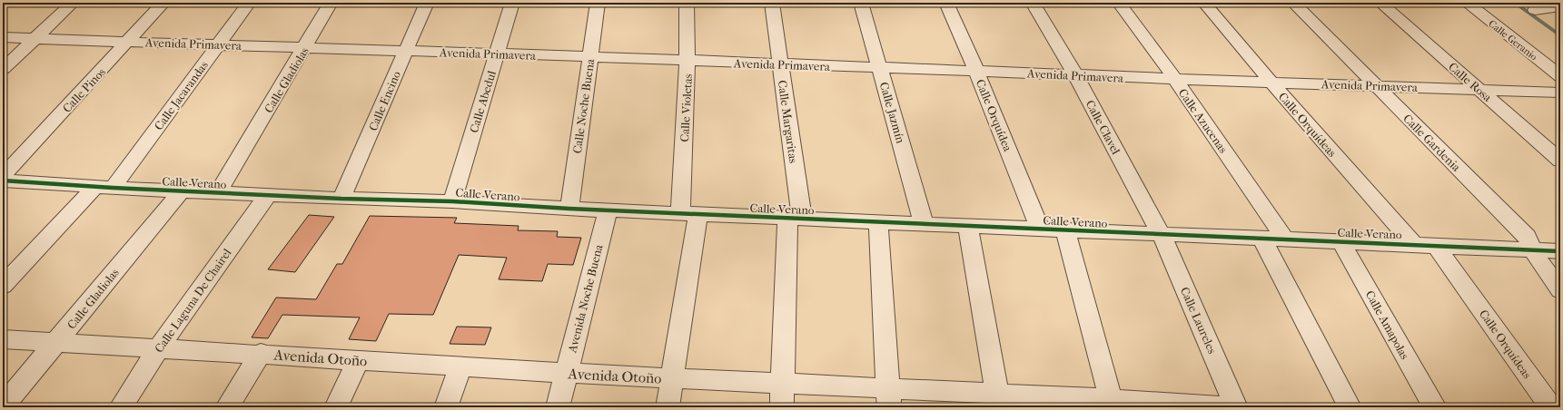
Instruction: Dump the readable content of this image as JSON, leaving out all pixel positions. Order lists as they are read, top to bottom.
{
  "streets": {
    "street": [
      "Calle Geranio",
      "Avenida Primavera",
      "Calle Gladiolas",
      "Calle Rosa",
      "Calle Pinos",
      "Calle Jacarandas",
      "Calle Encino",
      "Calle Abedul",
      "Calle Noche Buena",
      "Calle Violetas",
      "Calle Jazmín",
      "Calle Orquídea",
      "Calle Azucenas",
      "Calle Margaritas",
      "Calle Orquídeas",
      "Calle Clavel",
      "Calle Gardenia",
      "Calle Verano",
      "Avenida Noche Buena",
      "Calle Laguna De Chairel",
      "Calle Laureles",
      "Calle Amapolas",
      "Avenida Otoño"
    ]
  },
  "crossings": [
    ["Avenida Primavera", "Calle Gladiolas"],
    ["Avenida Primavera", "Calle Rosa"],
    ["Avenida Primavera", "Calle Pinos"],
    ["Avenida Primavera", "Calle Jacarandas"],
    ["Avenida Primavera", "Calle Encino"],
    ["Avenida Primavera", "Calle Abedul"],
    ["Avenida Primavera", "Calle Noche Buena"],
    ["Avenida Primavera", "Calle Violetas"],
    ["Avenida Primavera", "Calle Jazmín"],
    ["Avenida Primavera", "Calle Orquídea"],
    ["Avenida Primavera", "Calle Azucenas"],
    ["Avenida Primavera", "Calle Margaritas"],
    ["Avenida Primavera", "Calle Orquídeas"],
    ["Avenida Primavera", "Calle Clavel"],
    ["Avenida Primavera", "Calle Gardenia"],
    ["Calle Gladiolas", "Calle Verano"],
    ["Calle Gladiolas", "Avenida Otoño"],
    ["Calle Pinos", "Calle Verano"],
    ["Calle Jacarandas", "Calle Verano"],
    ["Calle Encino", "Calle Verano"],
    ["Calle Abedul", "Calle Verano"],
    ["Calle Noche Buena", "Calle Verano"],
    ["Calle Violetas", "Calle Verano"],
    ["Calle Violetas", "Avenida Otoño"],
    ["Calle Jazmín", "Calle Verano"],
    ["Calle Orquídea", "Calle Verano"],
    ["Calle Azucenas", "Calle Verano"],
    ["Calle Margaritas", "Calle Verano"],
    ["Calle Margaritas", "Avenida Otoño"],
    ["Calle Orquídeas", "Calle Verano"],
    ["Calle Clavel", "Calle Verano"],
    ["Calle Clavel", "Calle Laureles"],
    ["Calle Gardenia", "Calle Verano"],
    ["Calle Verano", "Avenida Noche Buena"],
    ["Calle Verano", "Calle Laguna De Chairel"],
    ["Calle Verano", "Calle Laureles"],
    ["Calle Verano", "Calle Amapolas"],
    ["Avenida Noche Buena", "Avenida Otoño"],
    ["Calle Laguna De Chairel", "Avenida Otoño"],
    ["Calle Laureles", "Avenida Otoño"]
  ]
}
